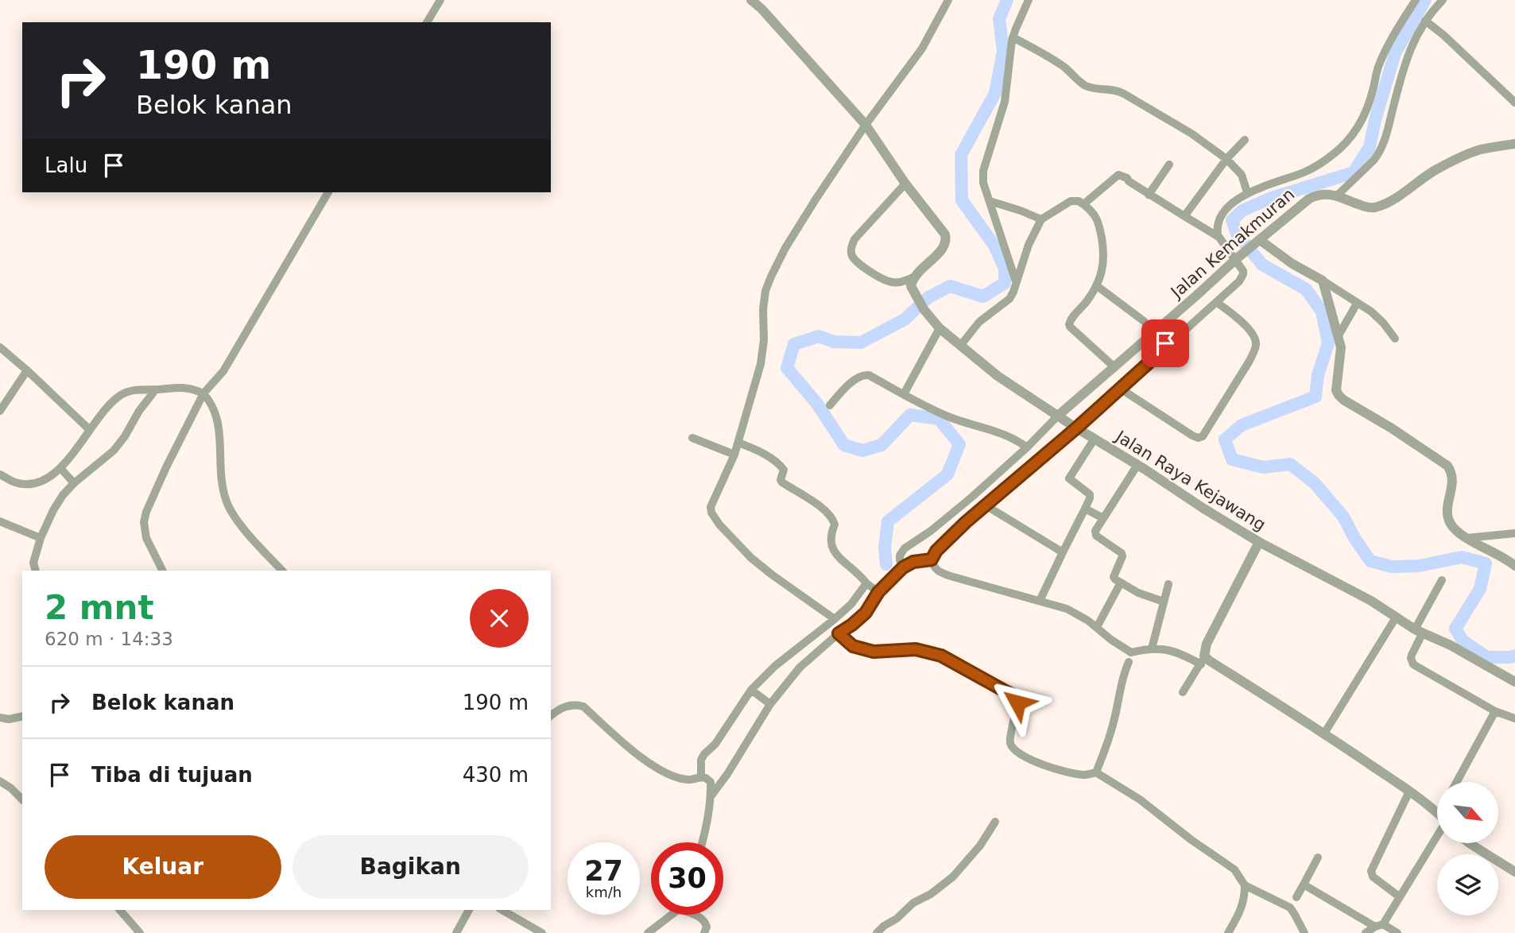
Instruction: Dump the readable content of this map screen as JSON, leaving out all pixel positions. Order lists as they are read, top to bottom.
{
  "streets": {
    "street": ["Jalan Kemakmuran", "Jalan Raya Kejawang"]
  },
  "crossings": [
    ["Jalan Kemakmuran", "Jalan Raya Kejawang"]
  ],
  "north": "bottom right",
  "page": {
    "turn": ["190 m", "Belok kanan"],
    "then": "Lalu",
    "heading": ["2 mnt", "620 m · 14:33"],
    "list": [
      {
        "name": "Belok kanan",
        "value": "190 m"
      },
      {
        "name": "Tiba di tujuan",
        "value": "430 m"
      }
    ],
    "buttons": ["Keluar", "Bagikan"],
    "speed": "27 km/h",
    "limit": "30"
  }
}
